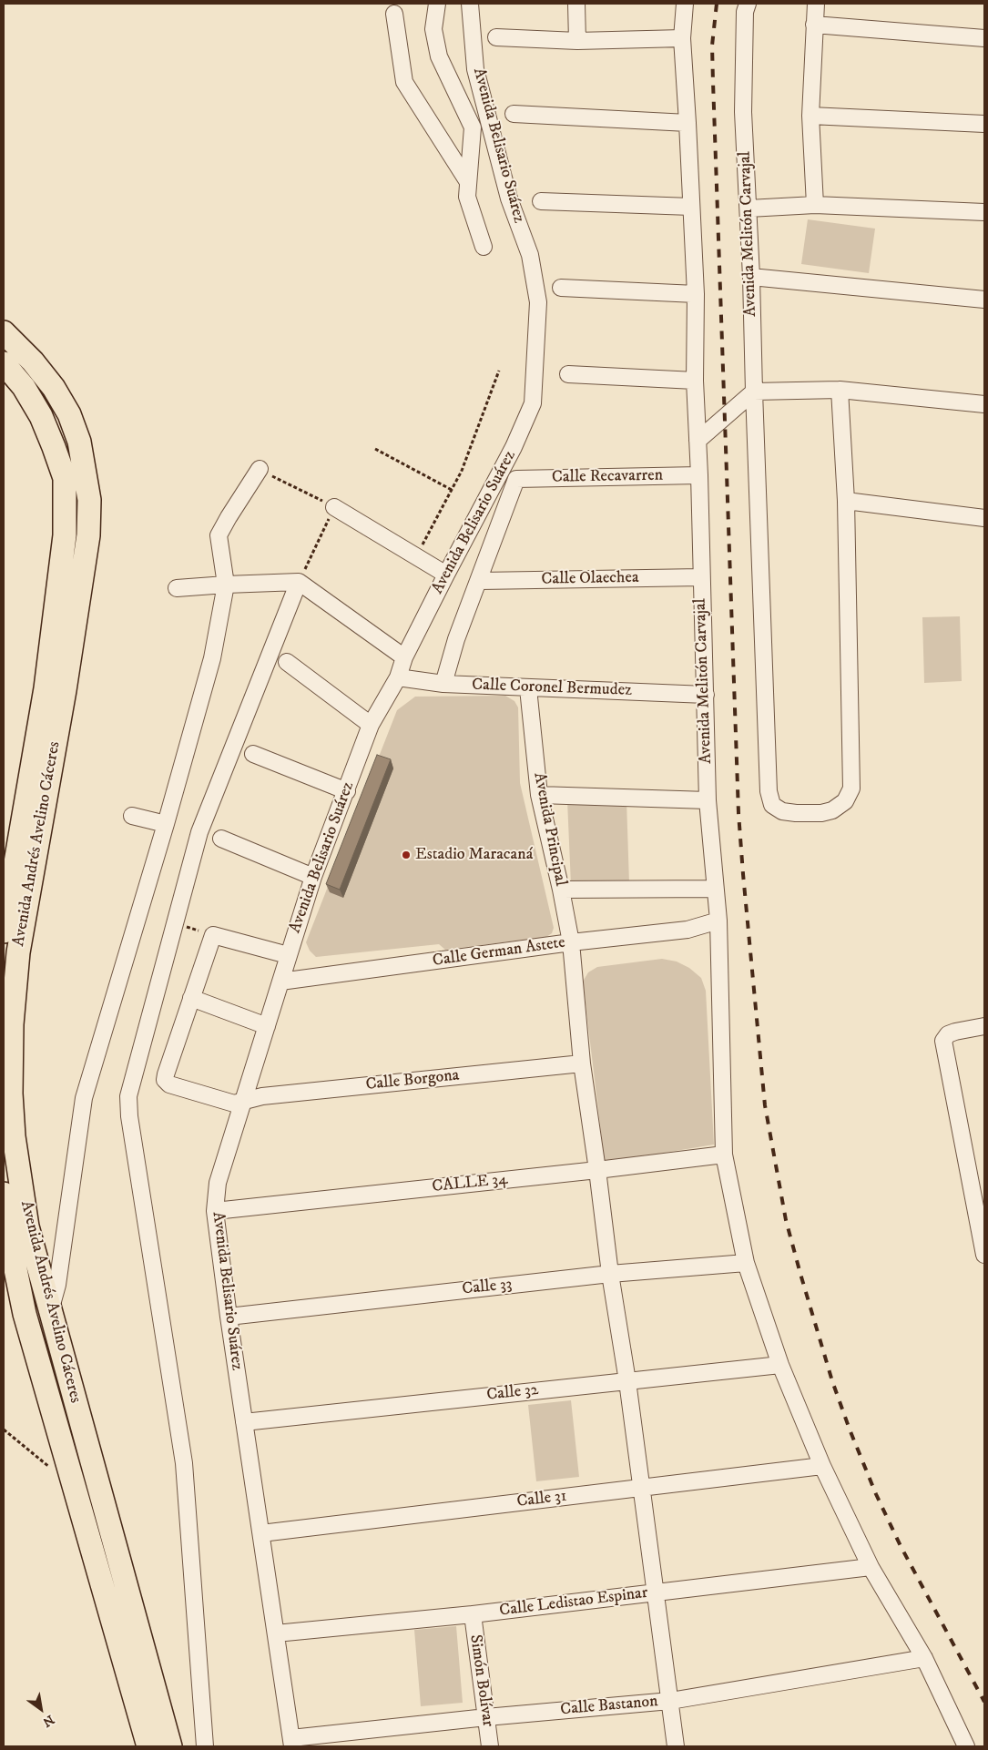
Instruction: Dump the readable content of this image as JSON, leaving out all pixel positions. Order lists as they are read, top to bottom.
{
  "streets": {
    "highway": ["Avenida Andrés Avelino Cáceres"],
    "street": [
      "Avenida Belisario Suárez",
      "Avenida Melitón Carvajal",
      "Calle Recavarren",
      "Calle Olaechea",
      "Calle Coronel Bermudez",
      "Avenida Principal",
      "Calle German Astete",
      "Calle Borgona",
      "CALLE 34",
      "Calle 33",
      "Calle 32",
      "Calle 31",
      "Calle Ledistao Espinar",
      "Simón Bolívar",
      "Calle Bastanon"
    ]
  },
  "crossings": [
    ["Avenida Belisario Suárez", "Calle Coronel Bermudez"],
    ["Avenida Belisario Suárez", "Calle German Astete"],
    ["Avenida Belisario Suárez", "Calle Borgona"],
    ["Avenida Belisario Suárez", "CALLE 34"],
    ["Avenida Belisario Suárez", "Calle 33"],
    ["Avenida Belisario Suárez", "Calle 32"],
    ["Avenida Belisario Suárez", "Calle 31"],
    ["Avenida Belisario Suárez", "Calle Ledistao Espinar"],
    ["Avenida Belisario Suárez", "Calle Bastanon"],
    ["Avenida Melitón Carvajal", "Calle Recavarren"],
    ["Avenida Melitón Carvajal", "Calle Olaechea"],
    ["Avenida Melitón Carvajal", "Calle Coronel Bermudez"],
    ["Avenida Melitón Carvajal", "Calle German Astete"],
    ["Avenida Melitón Carvajal", "CALLE 34"],
    ["Avenida Melitón Carvajal", "Calle 33"],
    ["Avenida Melitón Carvajal", "Calle 32"],
    ["Avenida Melitón Carvajal", "Calle 31"],
    ["Avenida Melitón Carvajal", "Calle Ledistao Espinar"],
    ["Avenida Melitón Carvajal", "Calle Bastanon"],
    ["Calle Recavarren", "Calle Olaechea"],
    ["Calle Coronel Bermudez", "Avenida Principal"],
    ["Avenida Principal", "Calle German Astete"],
    ["Avenida Principal", "Calle Borgona"],
    ["Avenida Principal", "CALLE 34"],
    ["Avenida Principal", "Calle 33"],
    ["Avenida Principal", "Calle 32"],
    ["Avenida Principal", "Calle 31"],
    ["Avenida Principal", "Calle Ledistao Espinar"],
    ["Avenida Principal", "Calle Bastanon"],
    ["Calle Ledistao Espinar", "Simón Bolívar"],
    ["Simón Bolívar", "Calle Bastanon"]
  ],
  "places": ["Estadio Maracaná"],
  "north": "bottom right"
}
